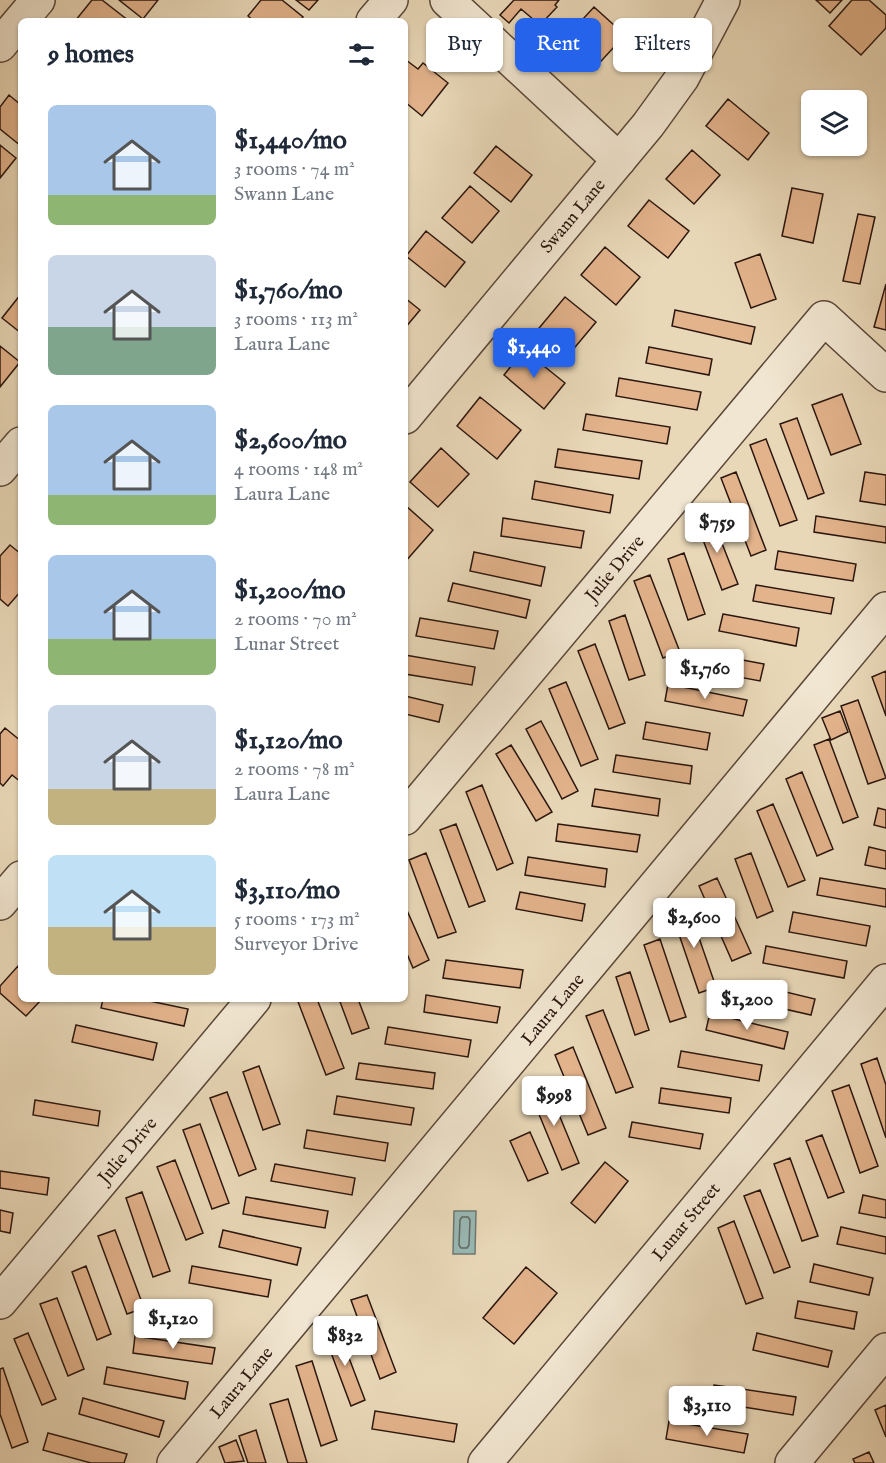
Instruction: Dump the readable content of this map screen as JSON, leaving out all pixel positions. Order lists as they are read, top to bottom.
{
  "streets": {
    "street": [
      "Swann Lane",
      "Julie Drive",
      "Laura Lane",
      "Lunar Street"
    ]
  },
  "page": {
    "chip": ["Buy", "Rent", "Filters"],
    "heading": "9 homes",
    "list": [
      {
        "name": "$1,440/mo",
        "note": "3 rooms · 74 m² · Swann Lane"
      },
      {
        "name": "$1,760/mo",
        "note": "3 rooms · 113 m² · Laura Lane"
      },
      {
        "name": "$2,600/mo",
        "note": "4 rooms · 148 m² · Laura Lane"
      },
      {
        "name": "$1,200/mo",
        "note": "2 rooms · 70 m² · Lunar Street"
      },
      {
        "name": "$1,120/mo",
        "note": "2 rooms · 78 m² · Laura Lane"
      },
      {
        "name": "$3,110/mo",
        "note": "5 rooms · 173 m² · Surveyor Drive"
      }
    ],
    "price": [
      "$1,440",
      "$759",
      "$1,760",
      "$2,600",
      "$1,200",
      "$998",
      "$1,120",
      "$832",
      "$3,110"
    ]
  }
}
